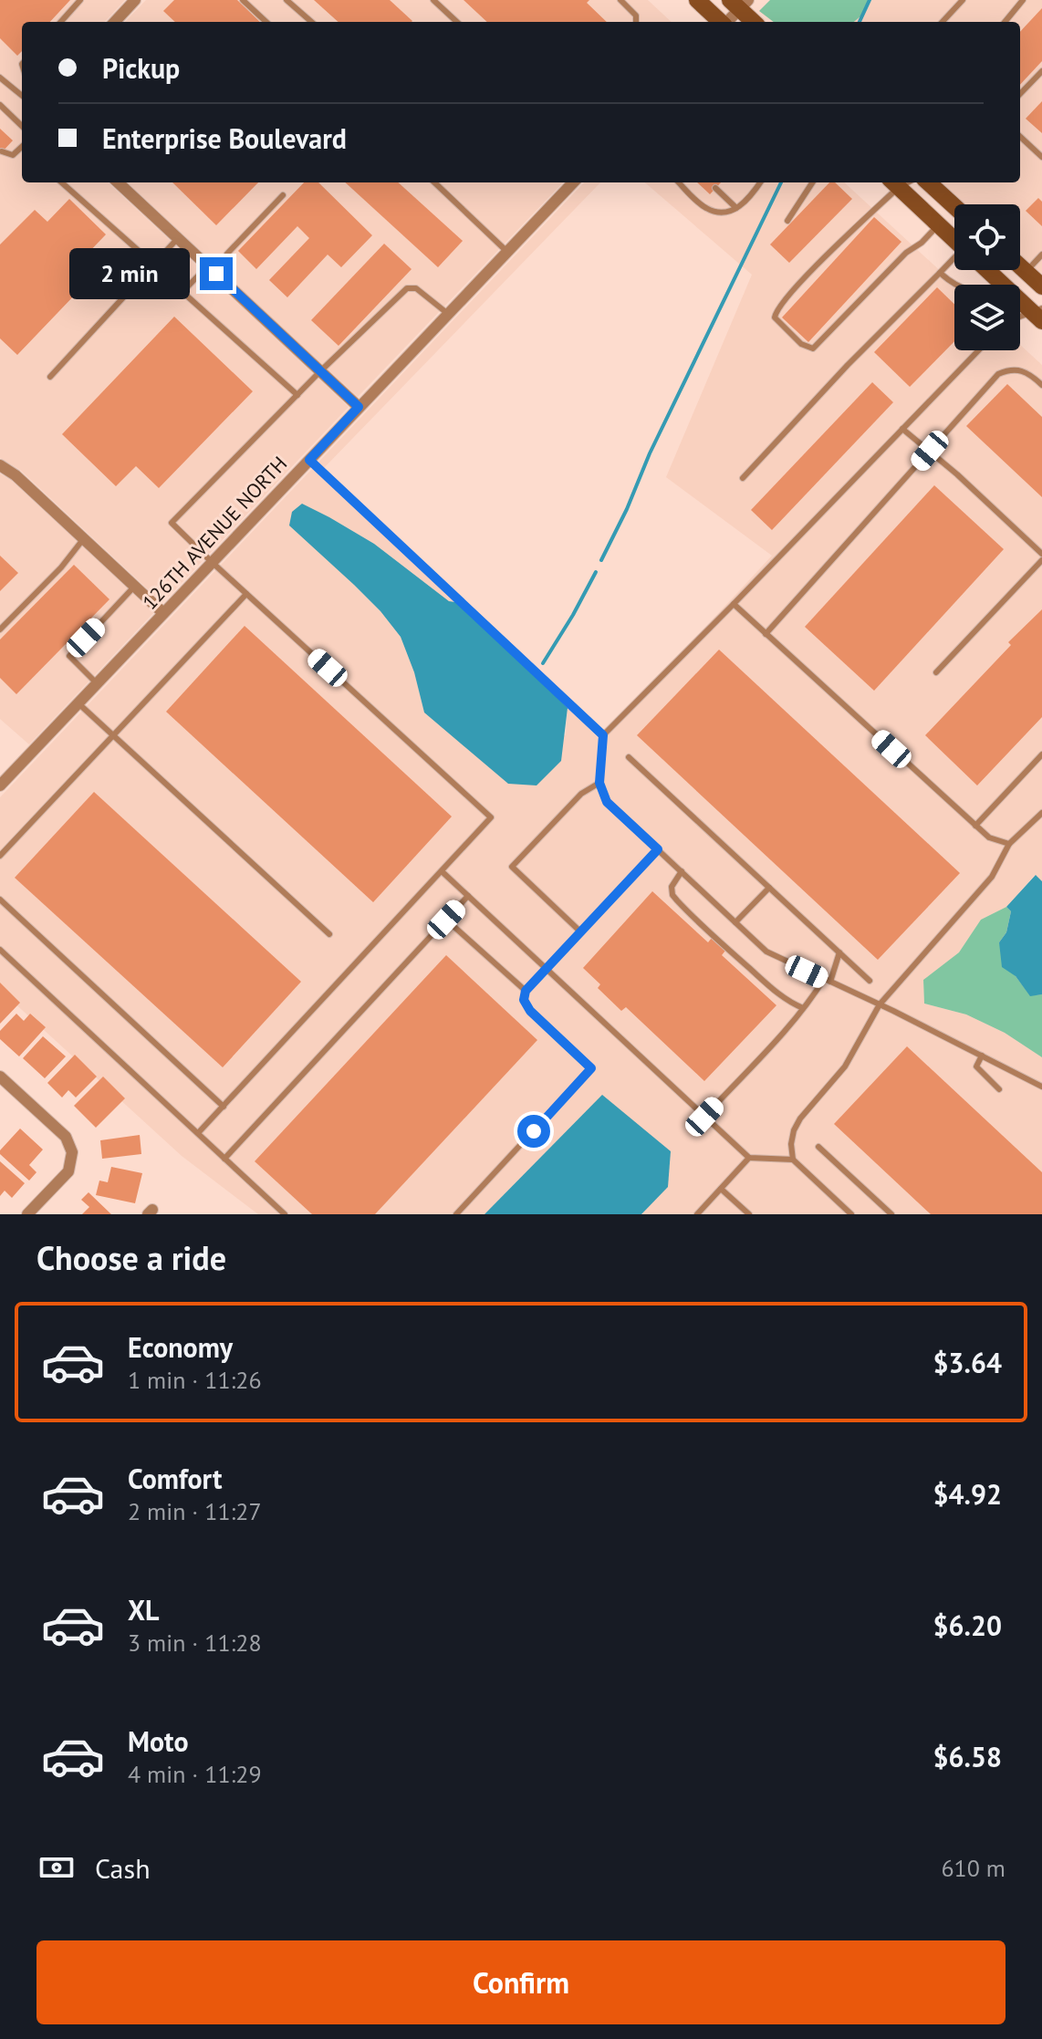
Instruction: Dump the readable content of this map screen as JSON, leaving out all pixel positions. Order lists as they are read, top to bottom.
{
  "streets": {
    "street": ["126TH AVENUE NORTH"]
  },
  "page": {
    "banner": ["Pickup", "Enterprise Boulevard"],
    "bubble": "2 min",
    "heading": "Choose a ride",
    "list": [
      {
        "name": "Economy",
        "note": "1 min · 11:26",
        "value": "$3.64"
      },
      {
        "name": "Comfort",
        "note": "2 min · 11:27",
        "value": "$4.92"
      },
      {
        "name": "XL",
        "note": "3 min · 11:28",
        "value": "$6.20"
      },
      {
        "name": "Moto",
        "note": "4 min · 11:29",
        "value": "$6.58"
      }
    ],
    "pay": ["Cash", "610 m"],
    "buttons": "Confirm"
  }
}
